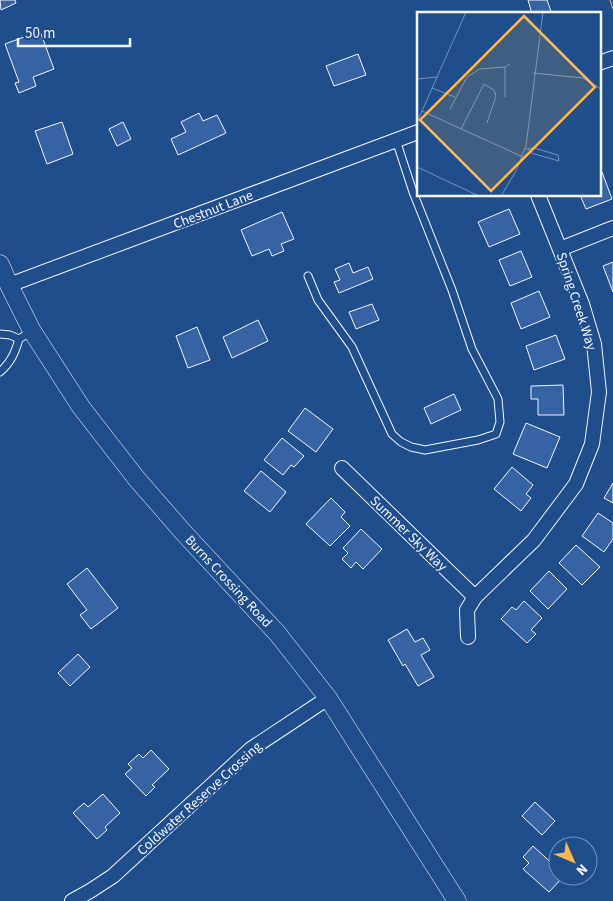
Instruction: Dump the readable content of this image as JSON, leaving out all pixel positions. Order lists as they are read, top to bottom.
{
  "streets": {
    "street": [
      "Chestnut Lane",
      "Spring Creek Way",
      "Summer Sky Way",
      "Burns Crossing Road",
      "Coldwater Reserve Crossing"
    ]
  },
  "crossings": [
    ["Chestnut Lane", "Burns Crossing Road"],
    ["Spring Creek Way", "Summer Sky Way"],
    ["Burns Crossing Road", "Coldwater Reserve Crossing"]
  ],
  "scale_bar": "50 m",
  "north": "bottom right"
}
